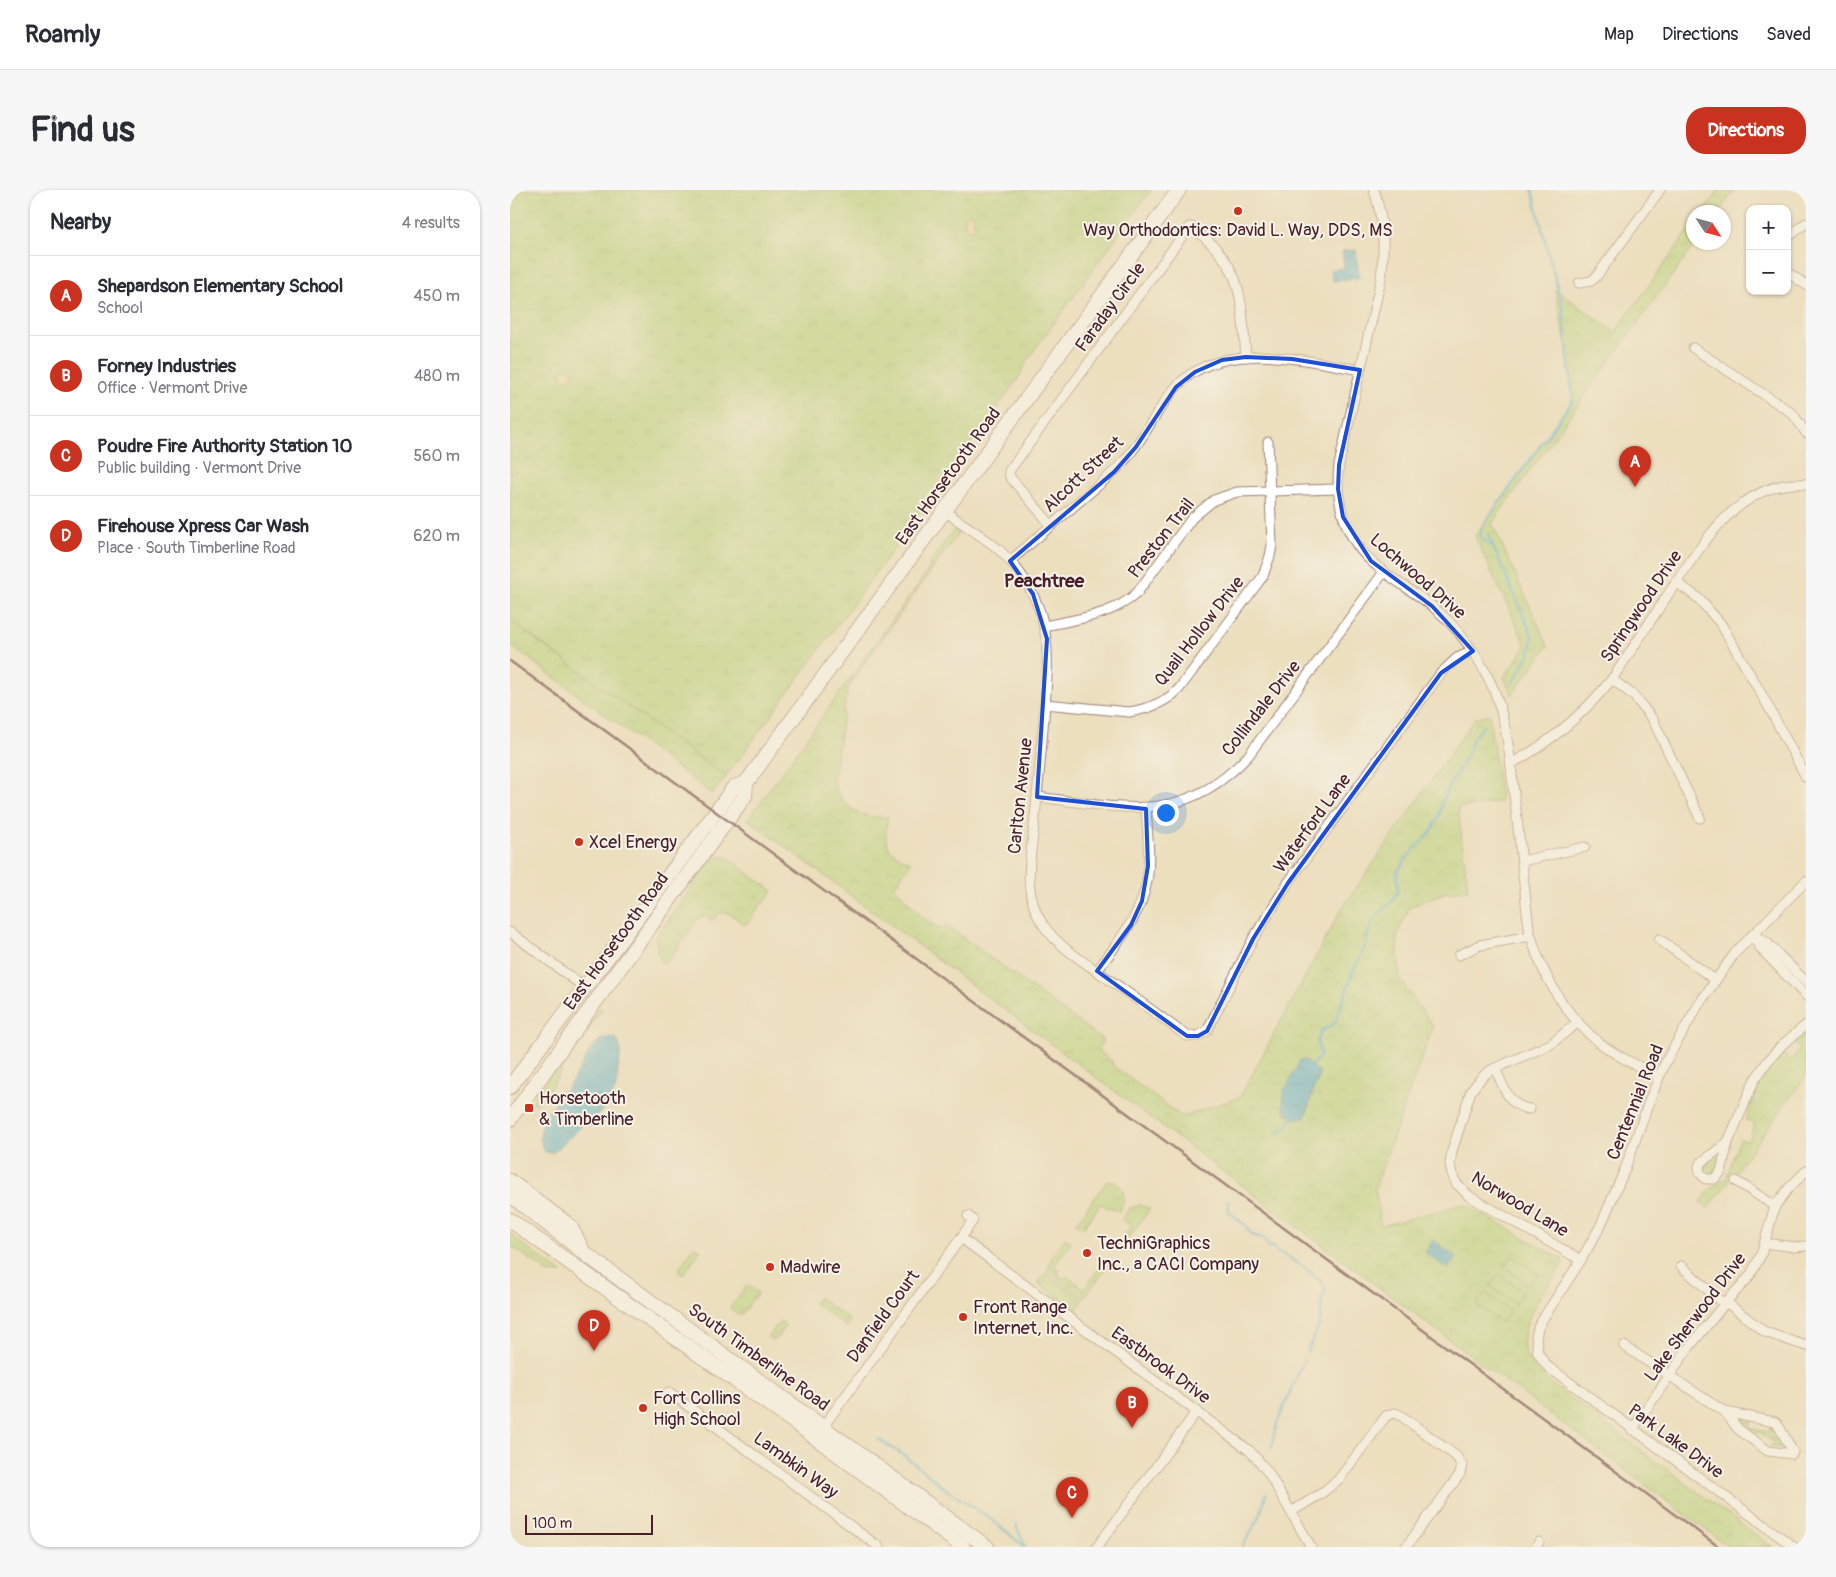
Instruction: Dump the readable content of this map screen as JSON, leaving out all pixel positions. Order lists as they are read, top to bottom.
{
  "streets": {
    "main road": ["East Horsetooth Road", "South Timberline Road"],
    "street": [
      "Faraday Circle",
      "Alcott Street",
      "Preston Trail",
      "Lochwood Drive",
      "Springwood Drive",
      "Quail Hollow Drive",
      "Collindale Drive",
      "Carlton Avenue",
      "Waterford Lane",
      "Centennial Road",
      "Norwood Lane",
      "Danfield Court",
      "Lake Sherwood Drive",
      "Eastbrook Drive",
      "Park Lake Drive",
      "Lambkin Way"
    ]
  },
  "crossings": [
    ["Faraday Circle", "Alcott Street"],
    ["Alcott Street", "Lochwood Drive"],
    ["Alcott Street", "Carlton Avenue"],
    ["East Horsetooth Road", "Carlton Avenue"],
    ["Preston Trail", "Lochwood Drive"],
    ["Preston Trail", "Quail Hollow Drive"],
    ["Preston Trail", "Carlton Avenue"],
    ["Lochwood Drive", "Springwood Drive"],
    ["Lochwood Drive", "Collindale Drive"],
    ["Lochwood Drive", "Waterford Lane"],
    ["Lochwood Drive", "Centennial Road"],
    ["Lochwood Drive", "Norwood Lane"],
    ["Quail Hollow Drive", "Carlton Avenue"],
    ["Collindale Drive", "Carlton Avenue"],
    ["Carlton Avenue", "Waterford Lane"],
    ["Centennial Road", "Norwood Lane"],
    ["Centennial Road", "Park Lake Drive"],
    ["Danfield Court", "South Timberline Road"],
    ["Danfield Court", "Eastbrook Drive"],
    ["Lake Sherwood Drive", "Park Lake Drive"]
  ],
  "districts": ["Peachtree"],
  "places": {
    "other": [
      "Way Orthodontics: David L. Way, DDS, MS",
      "Xcel Energy",
      "TechniGraphics Inc., a CACI Company",
      "Madwire",
      "Front Range Internet, Inc.",
      "Fort Collins High School"
    ],
    "transit": ["Horsetooth & Timberline"]
  },
  "scale_bar": "100 m",
  "north": "bottom right",
  "page": {
    "header": "Roamly",
    "nav": ["Map", "Directions", "Saved"],
    "buttons": "Directions",
    "title": "Find us",
    "heading": ["Nearby", "4 results"],
    "map_buttons": ["+", "−"],
    "list": [
      {
        "mark": "A",
        "name": "Shepardson Elementary School",
        "note": "School",
        "value": "450 m"
      },
      {
        "mark": "B",
        "name": "Forney Industries",
        "note": "Office · Vermont Drive",
        "value": "480 m"
      },
      {
        "mark": "C",
        "name": "Poudre Fire Authority Station 10",
        "note": "Public building · Vermont Drive",
        "value": "560 m"
      },
      {
        "mark": "D",
        "name": "Firehouse Xpress Car Wash",
        "note": "Place · South Timberline Road",
        "value": "620 m"
      }
    ],
    "pins": [
      "A",
      "D",
      "B",
      "C"
    ],
    "scale": "100 m"
  }
}
